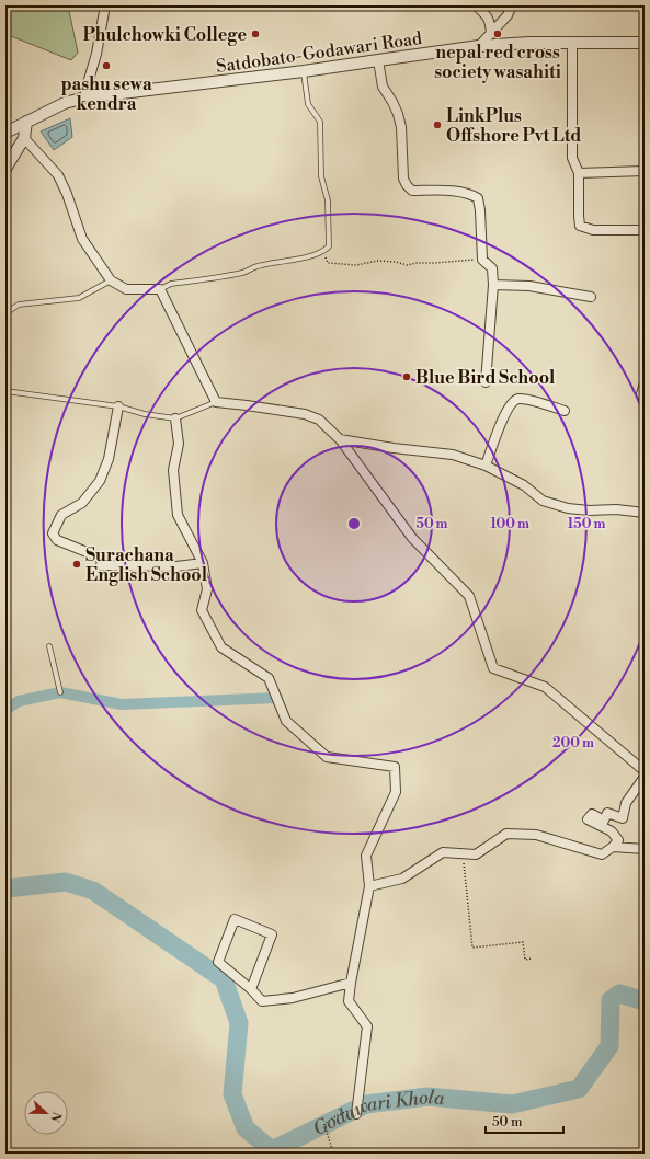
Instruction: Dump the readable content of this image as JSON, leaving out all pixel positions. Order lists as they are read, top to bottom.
{
  "streets": {
    "street": ["Satdobato-Godawari Road"]
  },
  "water": ["Godawari Khola"],
  "places": [
    "Phulchowki College",
    "nepal red cross society wasahiti",
    "pashu sewa kendra",
    "LinkPlus Offshore Pvt Ltd",
    "Blue Bird School",
    "Surachana English School"
  ],
  "scale_bar": "50 m",
  "north": "right",
  "rings": [
    "50 m",
    "100 m",
    "150 m",
    "200 m"
  ]
}
